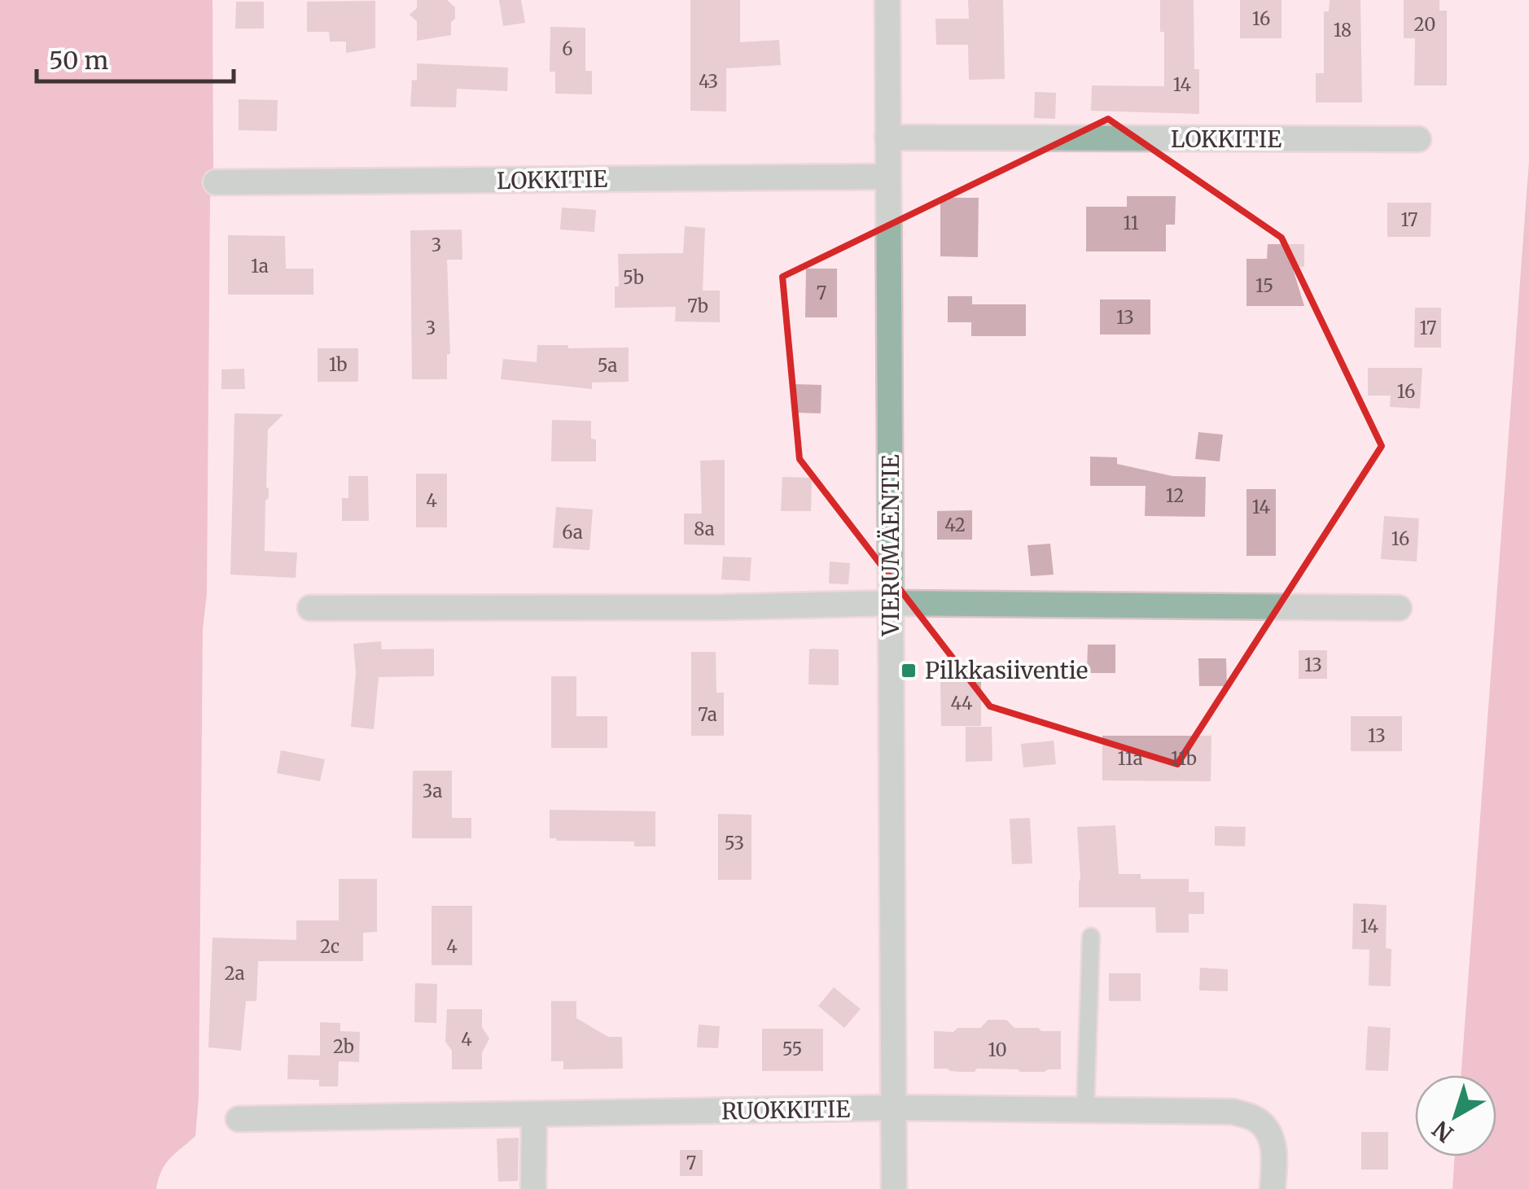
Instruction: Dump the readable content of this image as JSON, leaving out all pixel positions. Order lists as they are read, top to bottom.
{
  "streets": {
    "street": ["LOKKITIE", "VIERUMÄENTIE", "RUOKKITIE"]
  },
  "crossings": [
    ["LOKKITIE", "VIERUMÄENTIE"],
    ["VIERUMÄENTIE", "RUOKKITIE"]
  ],
  "places": {
    "transit": ["Pilkkasiiventie"]
  },
  "house_numbers": [
    "16",
    "20",
    "18",
    "6",
    "43",
    "14",
    "17",
    "11",
    "3",
    "1a",
    "5b",
    "15",
    "7",
    "7b",
    "13",
    "3",
    "17",
    "1b",
    "5a",
    "16",
    "12",
    "4",
    "14",
    "42",
    "8a",
    "6a",
    "16",
    "13",
    "44",
    "7a",
    "13",
    "11a",
    "11b",
    "3a",
    "53",
    "14",
    "2c",
    "4",
    "2a",
    "4",
    "2b",
    "55",
    "10",
    "7"
  ],
  "scale_bar": "50 m",
  "north": "bottom left"
}
